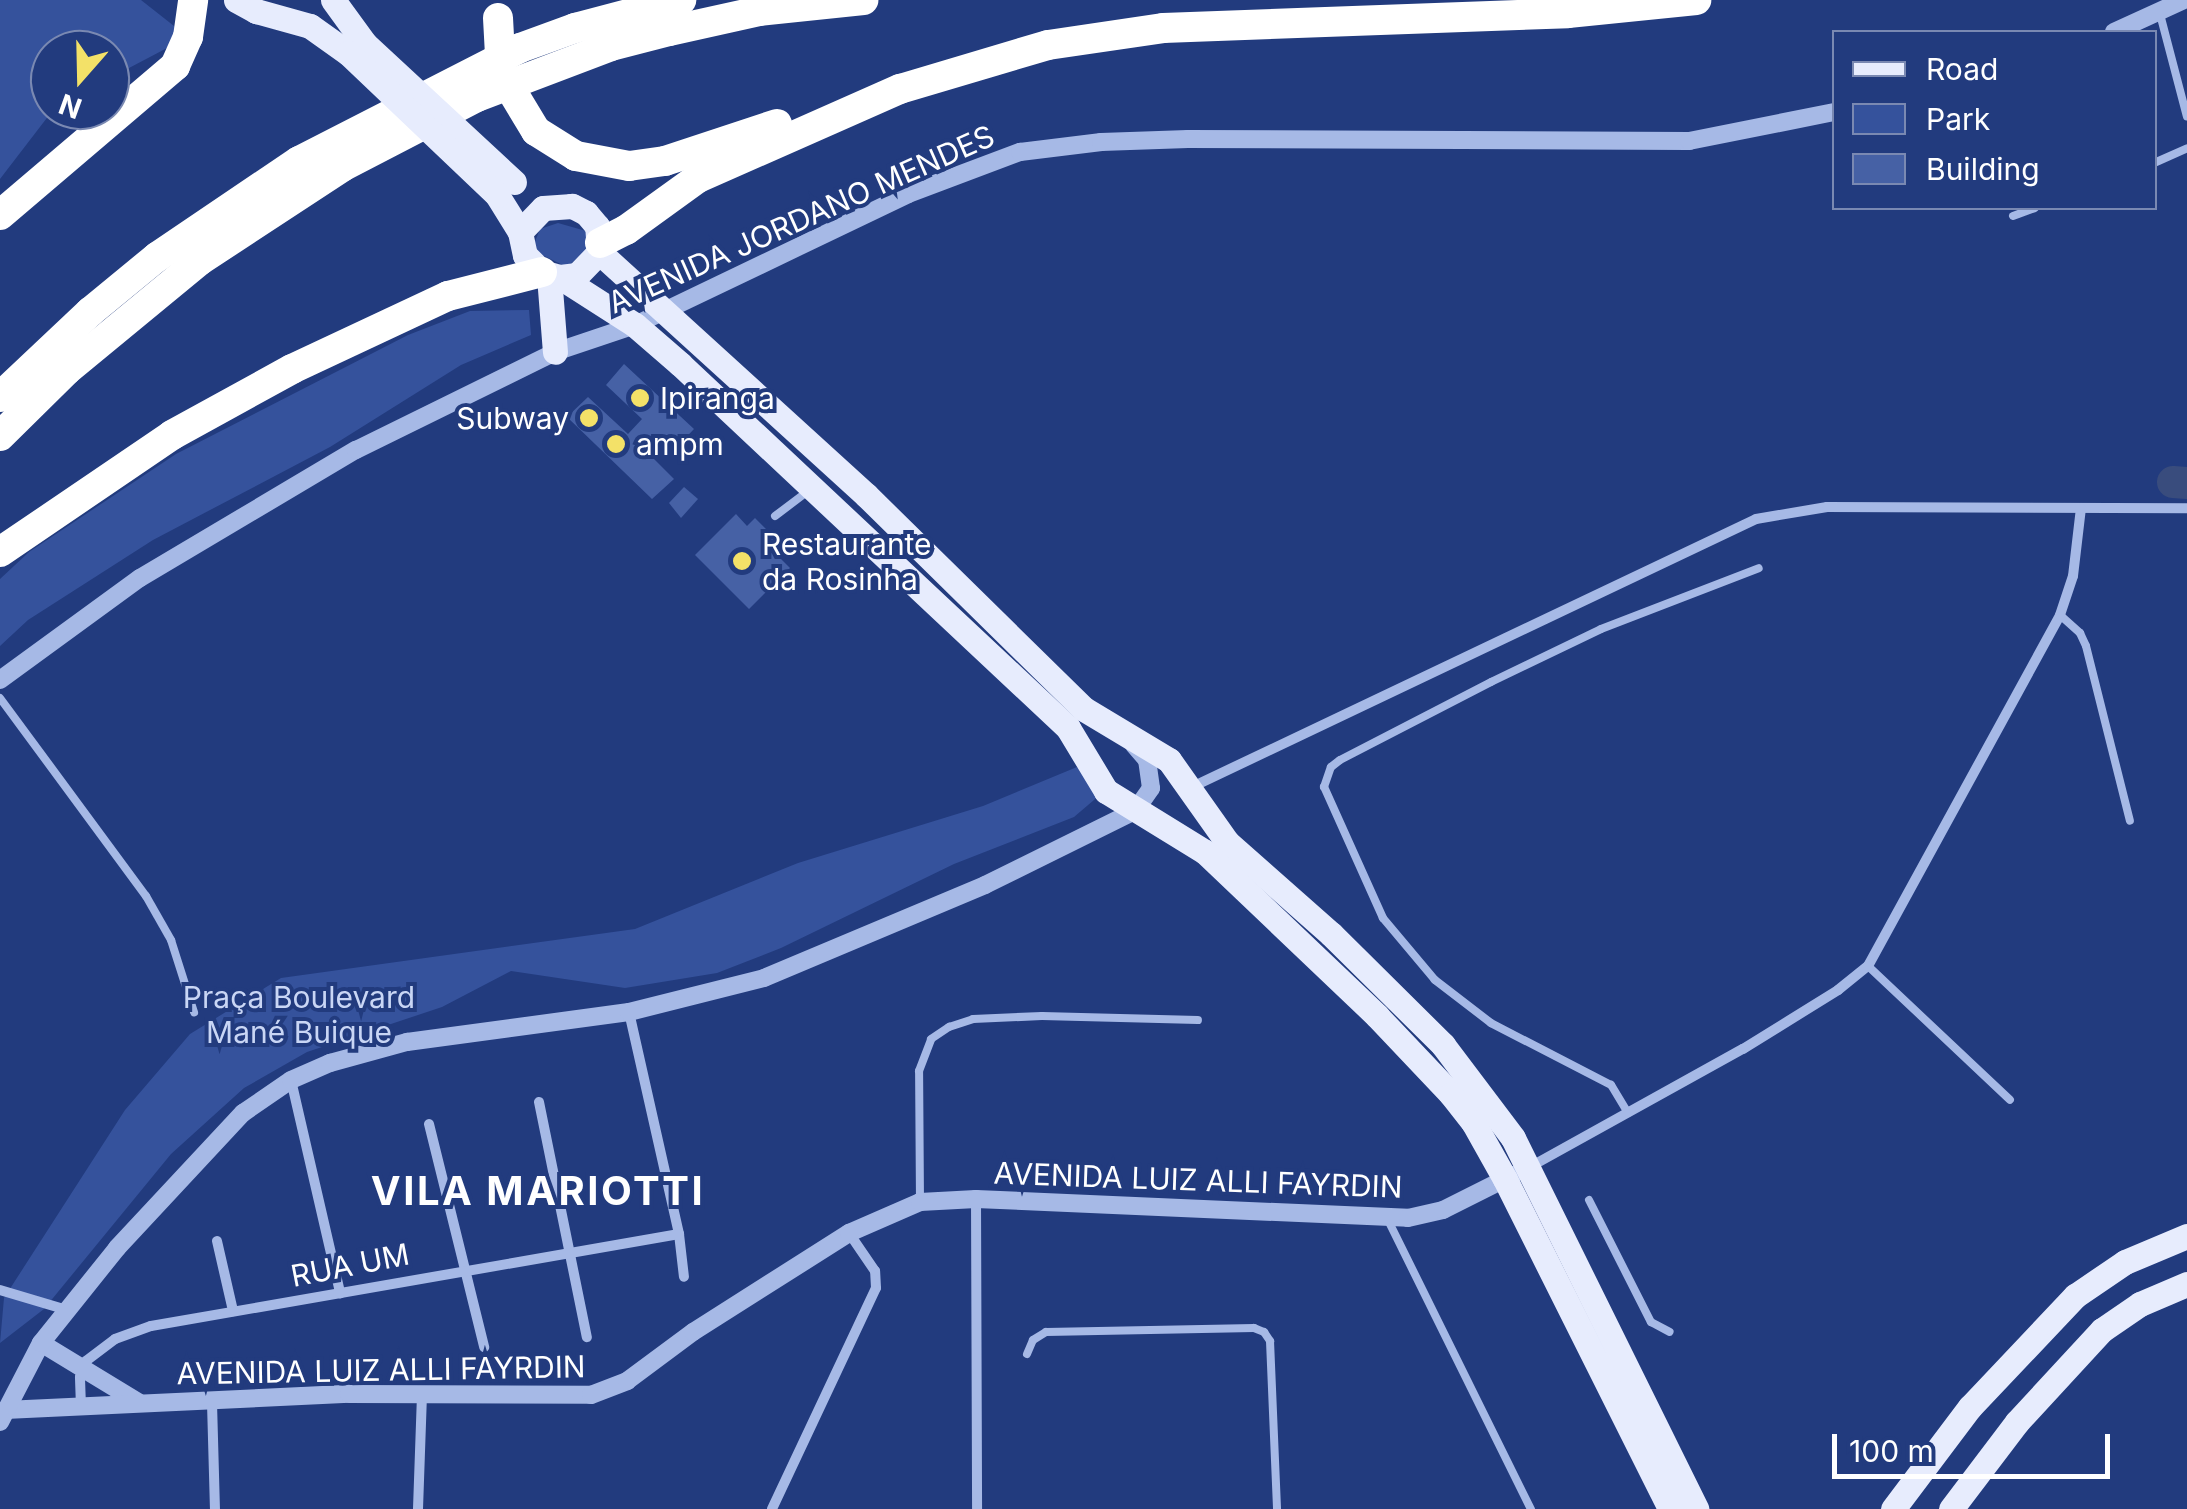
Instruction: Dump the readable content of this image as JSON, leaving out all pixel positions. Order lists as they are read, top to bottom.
{
  "streets": {
    "street": ["AVENIDA JORDANO MENDES", "AVENIDA LUIZ ALLI FAYRDIN", "RUA UM"]
  },
  "crossings": [
    ["AVENIDA LUIZ ALLI FAYRDIN", "RUA UM"]
  ],
  "districts": ["VILA MARIOTTI"],
  "parks": ["Praça Boulevard Mané Buique"],
  "places": [
    "Ipiranga",
    "Subway",
    "ampm",
    "Restaurante da Rosinha"
  ],
  "legend": ["Road", "Park", "Building"],
  "scale_bar": "100 m",
  "north": "bottom"
}
